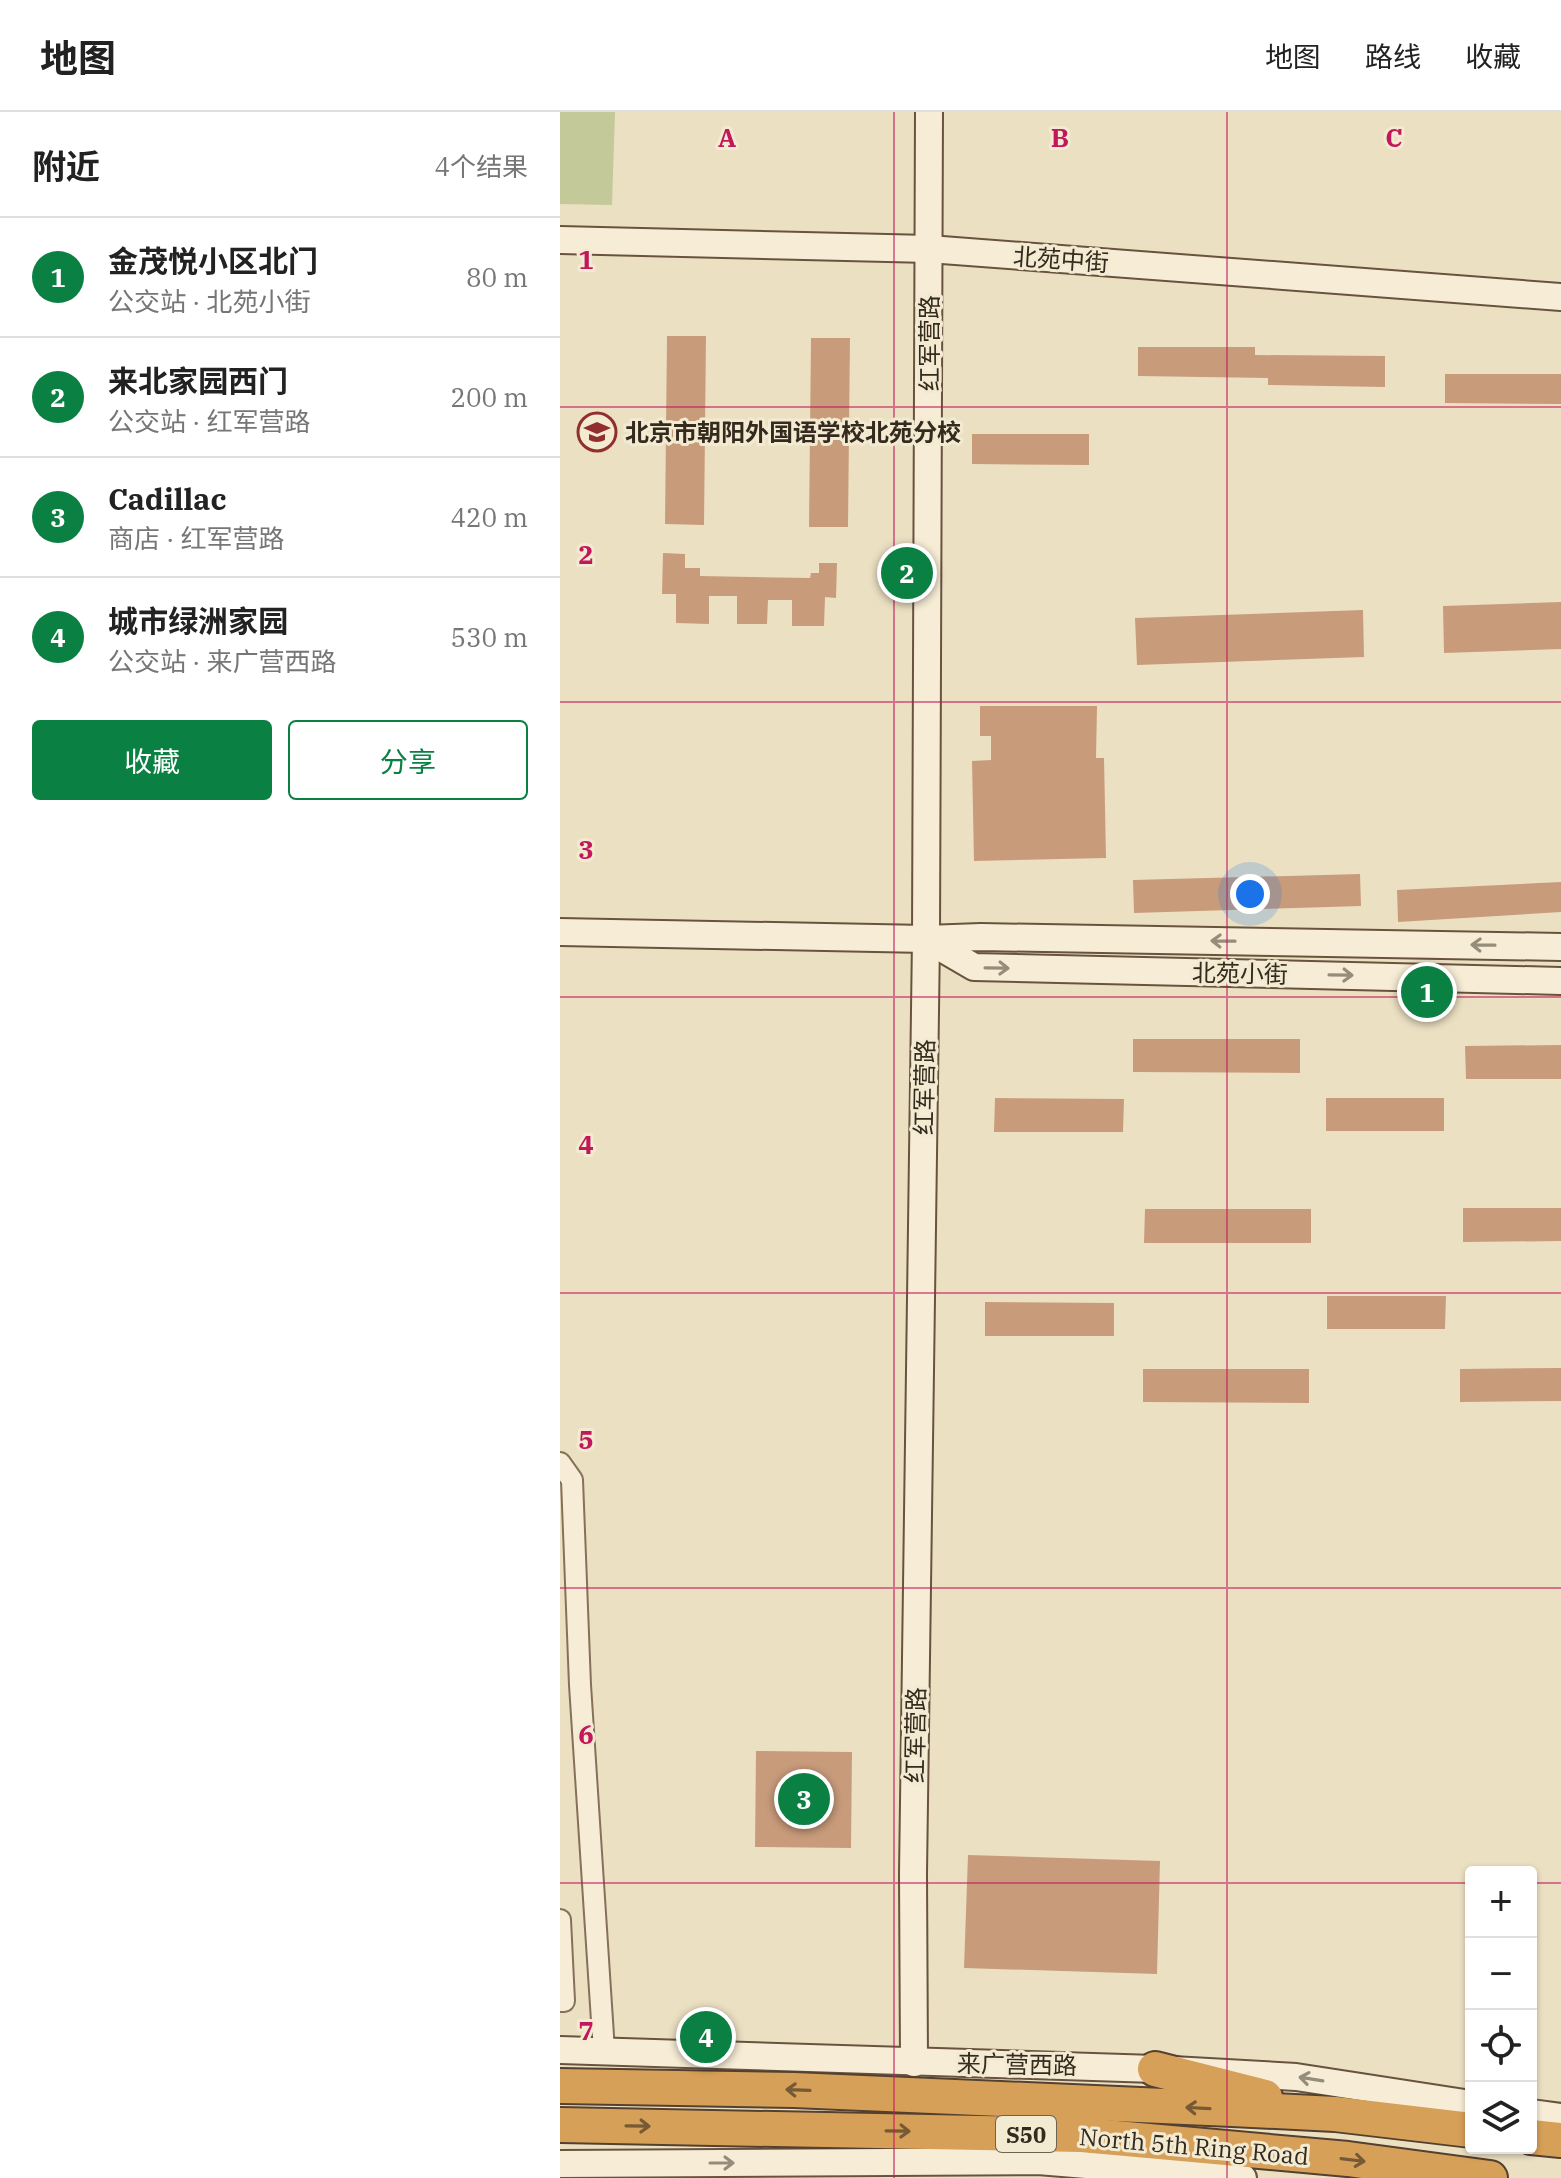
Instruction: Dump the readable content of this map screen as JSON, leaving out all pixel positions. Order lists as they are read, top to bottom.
{
  "streets": {
    "highway": ["S50", "North 5th Ring Road"],
    "street": [
      "北苑中街",
      "红军营路",
      "北苑小街",
      "来广营西路"
    ]
  },
  "crossings": [
    ["北苑中街", "红军营路"],
    ["红军营路", "北苑小街"],
    ["红军营路", "来广营西路"]
  ],
  "places": {
    "school or university": ["北京市朝阳外国语学校北苑分校"]
  },
  "page": {
    "header": "地图",
    "nav": ["地图", "路线", "收藏"],
    "heading": ["附近", "4个结果"],
    "list": [
      {
        "mark": "1",
        "name": "金茂悦小区北门",
        "note": "公交站 · 北苑小街",
        "value": "80 m"
      },
      {
        "mark": "2",
        "name": "来北家园西门",
        "note": "公交站 · 红军营路",
        "value": "200 m"
      },
      {
        "mark": "3",
        "name": "Cadillac",
        "note": "商店 · 红军营路",
        "value": "420 m"
      },
      {
        "mark": "4",
        "name": "城市绿洲家园",
        "note": "公交站 · 来广营西路",
        "value": "530 m"
      }
    ],
    "pins": [
      "2",
      "1",
      "3",
      "4"
    ],
    "buttons": ["收藏", "分享"],
    "map_buttons": ["+", "−"]
  },
  "grid": {
    "columns": ["A", "B", "C"],
    "rows": [
      "1",
      "2",
      "3",
      "4",
      "5",
      "6",
      "7"
    ]
  }
}
